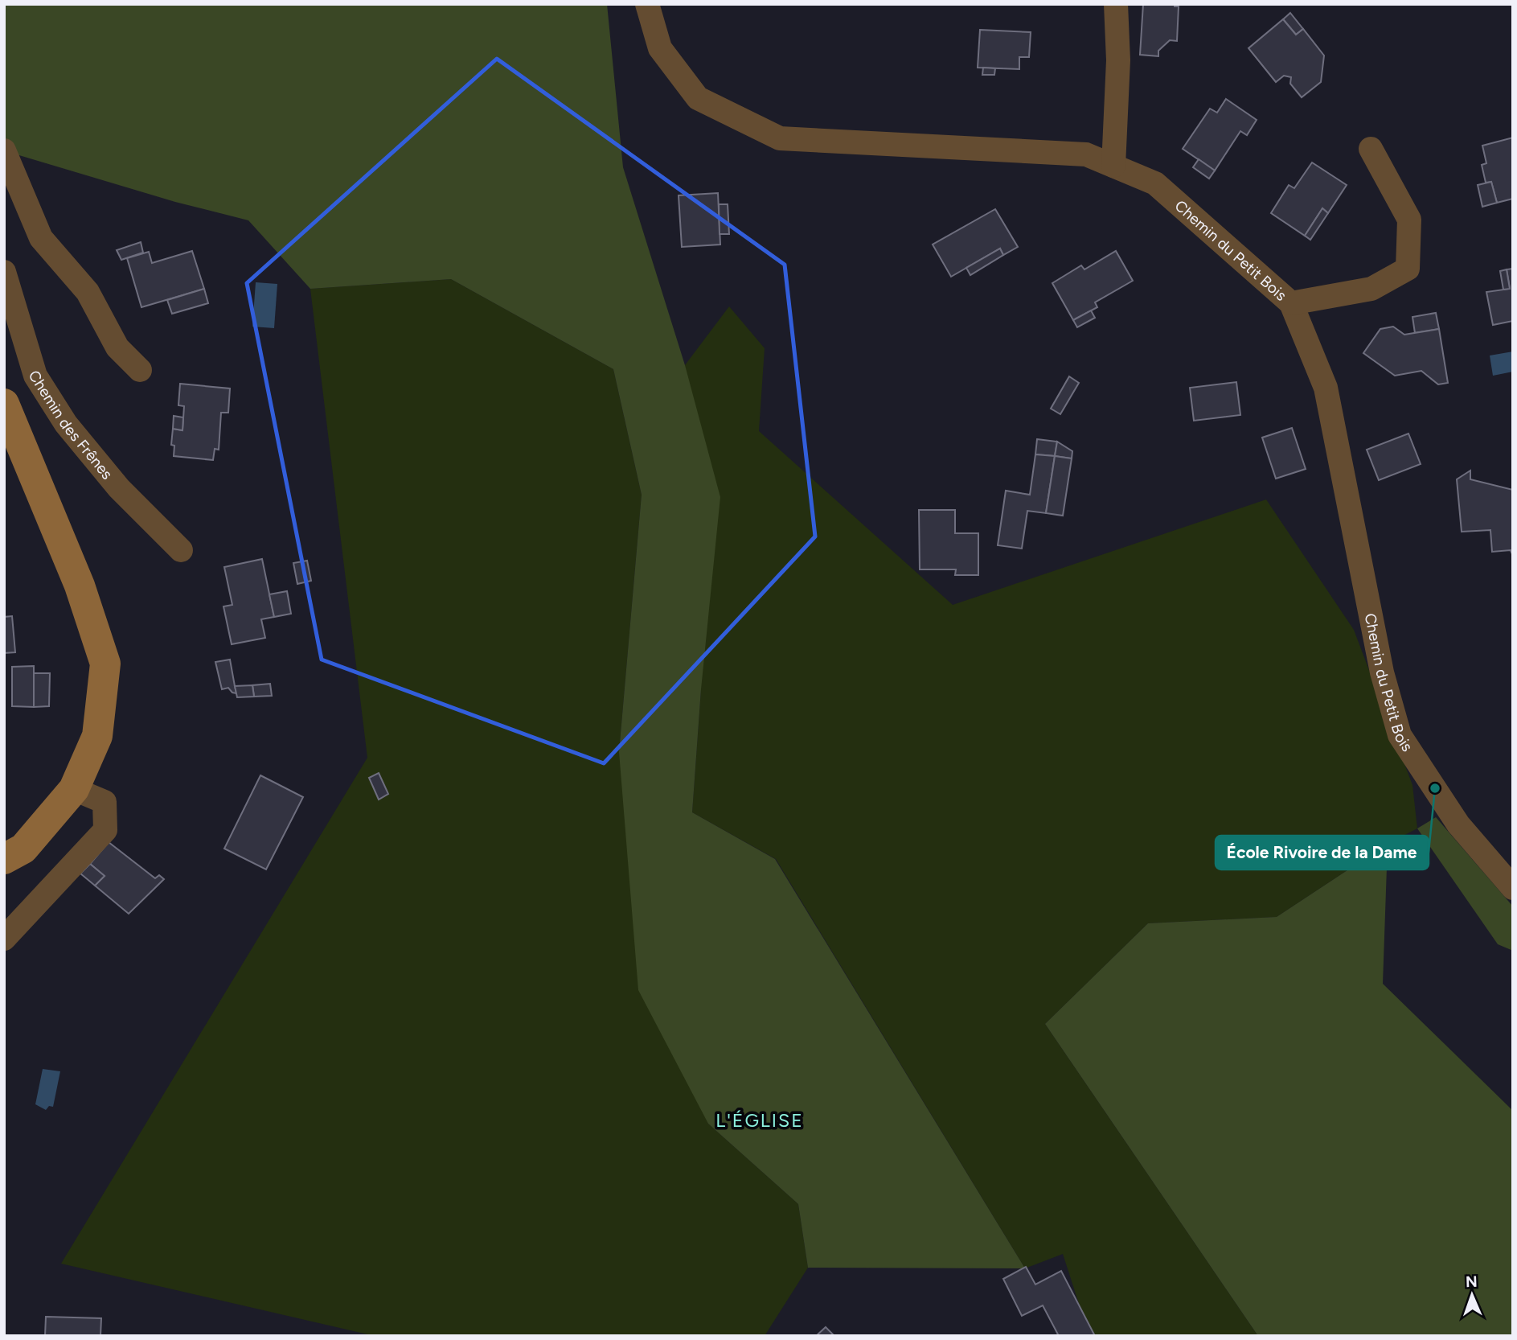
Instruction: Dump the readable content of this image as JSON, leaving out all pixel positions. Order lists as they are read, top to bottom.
{
  "streets": {
    "street": ["Chemin du Petit Bois", "Chemin des Frênes"]
  },
  "districts": ["L'ÉGLISE"],
  "places": ["École Rivoire de la Dame"],
  "north": "top"
}
